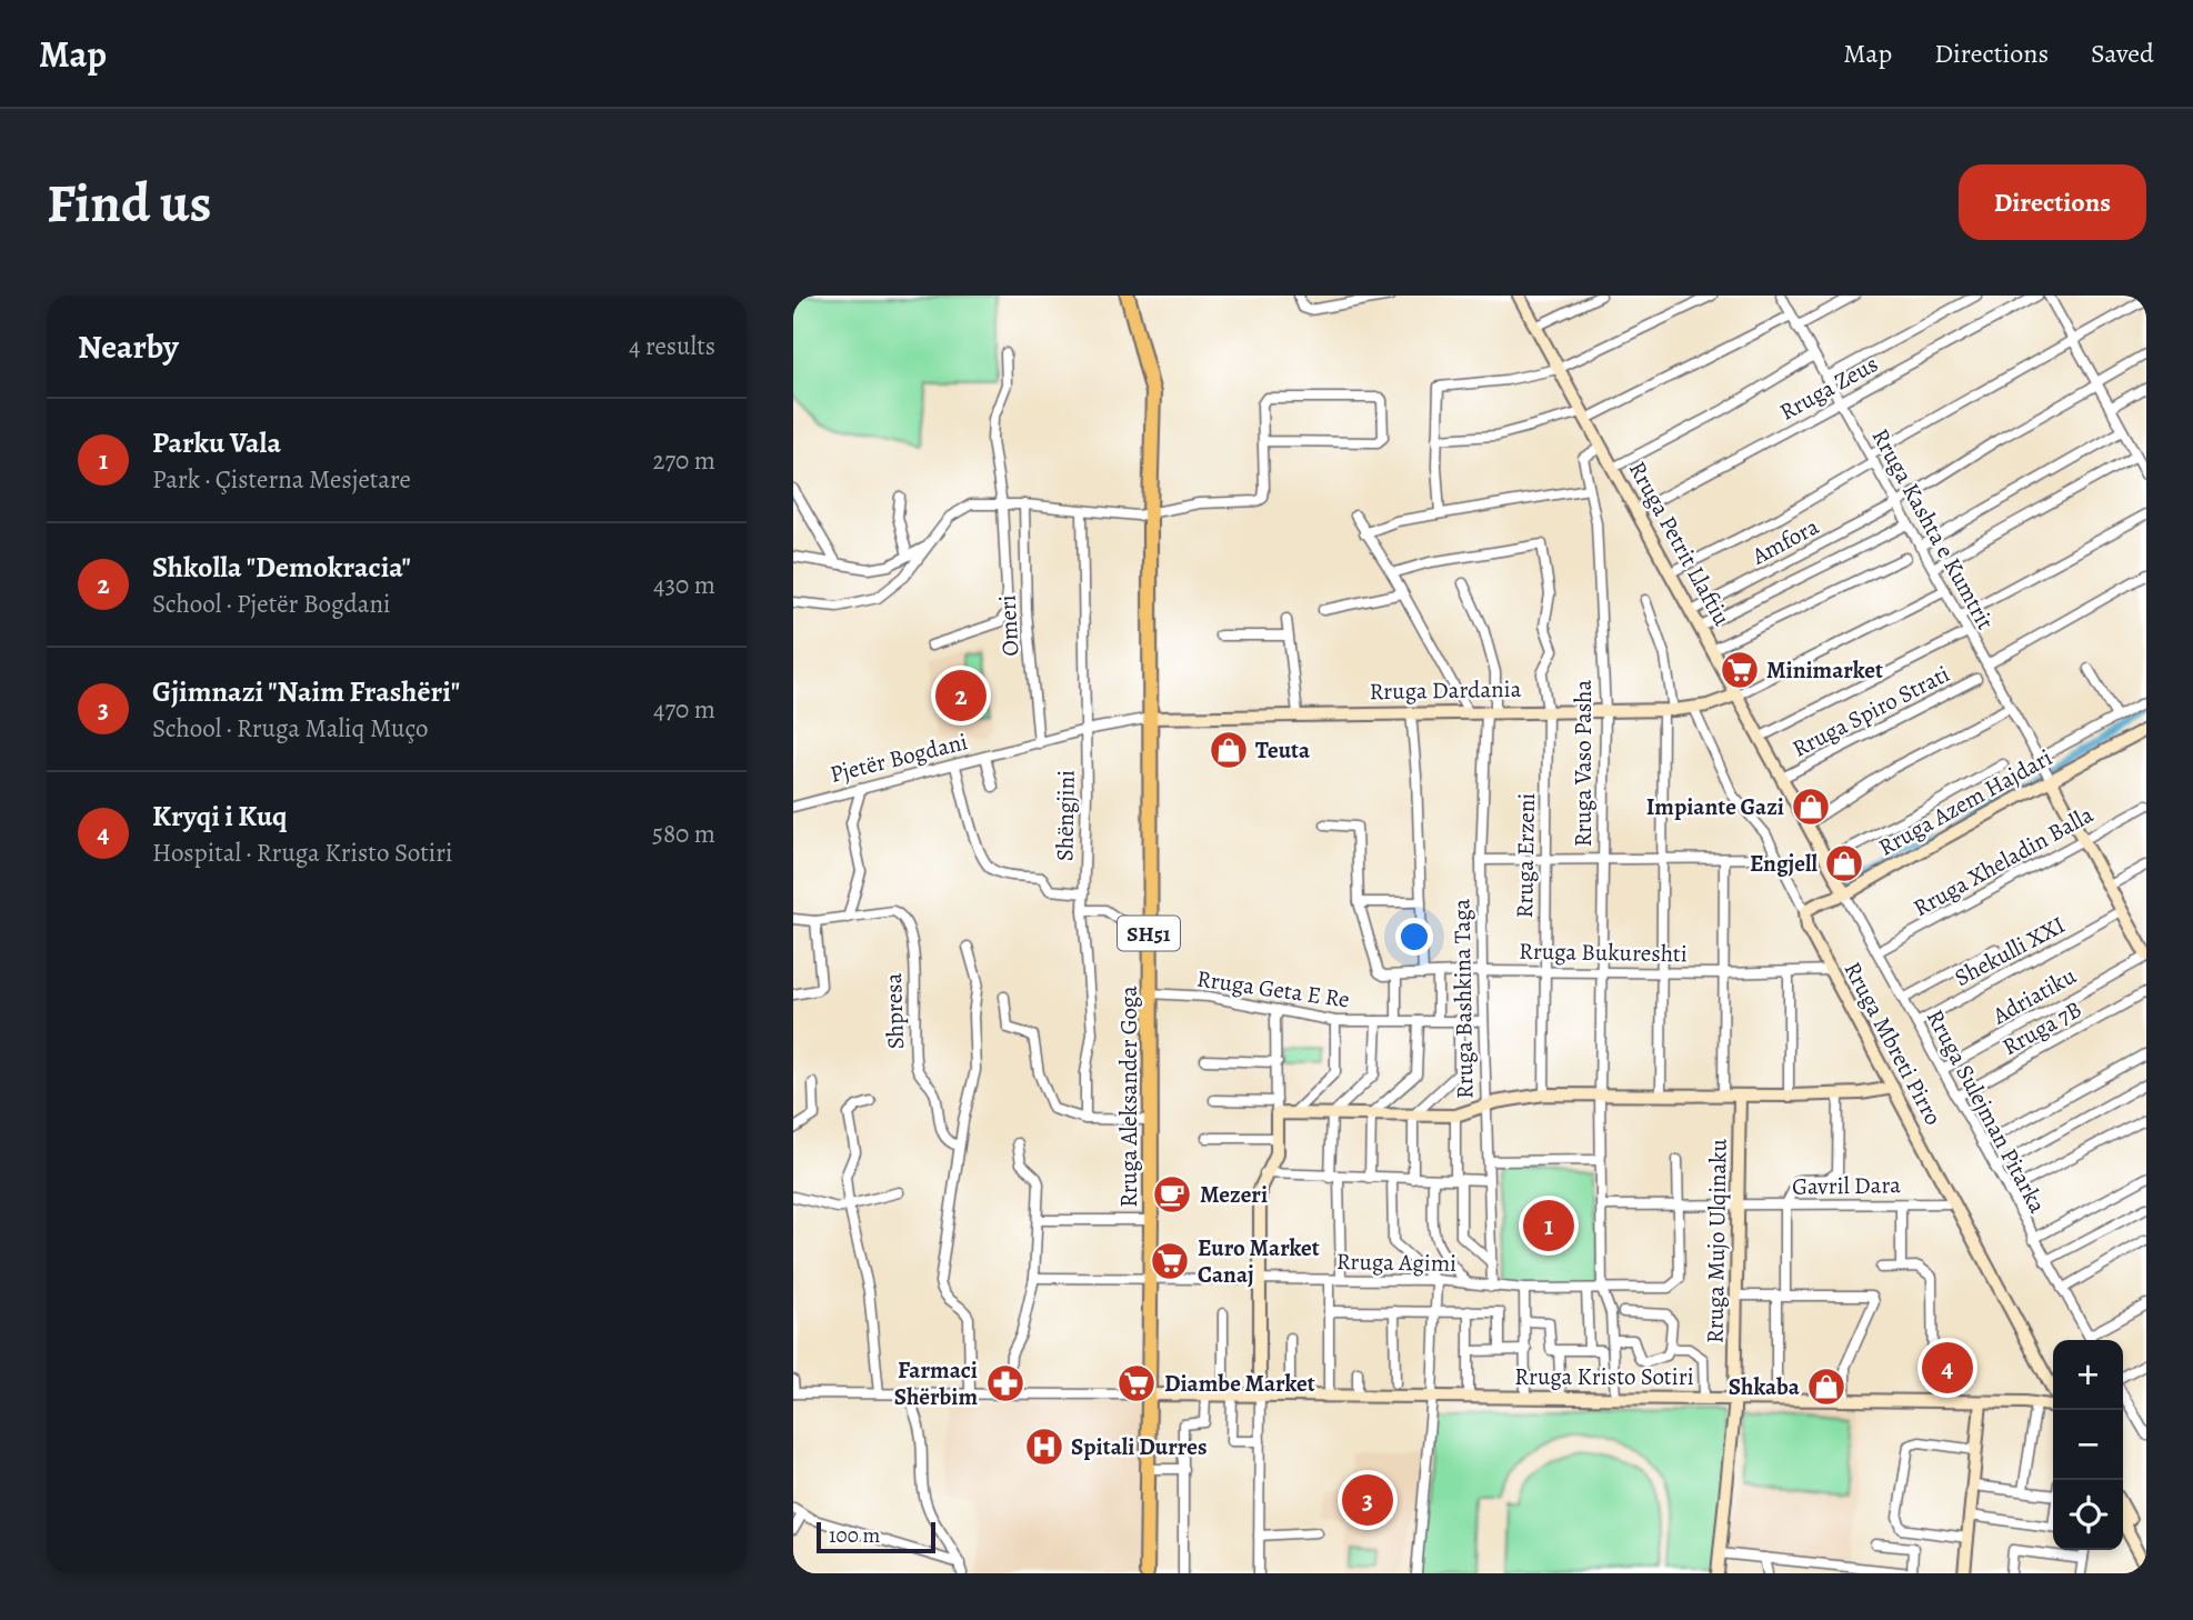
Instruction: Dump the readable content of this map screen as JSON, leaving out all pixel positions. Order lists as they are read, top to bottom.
{
  "streets": {
    "main road": ["SH51", "Rruga Aleksander Goga"],
    "street": [
      "Rruga Zeus",
      "Rruga Kashta e Kumtrit",
      "Amfora",
      "Rruga Petrit Llaftiu",
      "Omeri",
      "Rruga Dardania",
      "Rruga Spiro Strati",
      "Pjetër Bogdani",
      "Rruga Vaso Pasha",
      "Rruga Azem Hajdari",
      "Shëngjini",
      "Rruga Erzeni",
      "Rruga Xheladin Balla",
      "Shekulli XXI",
      "Rruga Bukureshti",
      "Rruga Geta E Re",
      "Adriatiku",
      "Rruga Bashkina Taga",
      "Shpresa",
      "Rruga 7B",
      "Rruga Mbreti Pirro",
      "Rruga Sulejman Pitarka",
      "Gavril Dara",
      "Rruga Mujo Ulqinaku",
      "Rruga Agimi",
      "Rruga Kristo Sotiri"
    ]
  },
  "crossings": [
    ["Rruga Zeus", "Rruga Kashta e Kumtrit"],
    ["Rruga Zeus", "Rruga Petrit Llaftiu"],
    ["Rruga Kashta e Kumtrit", "Amfora"],
    ["Rruga Kashta e Kumtrit", "Rruga Azem Hajdari"],
    ["Amfora", "Rruga Petrit Llaftiu"],
    ["Rruga Petrit Llaftiu", "Rruga Dardania"],
    ["Rruga Petrit Llaftiu", "Rruga Spiro Strati"],
    ["Rruga Petrit Llaftiu", "Rruga Vaso Pasha"],
    ["Rruga Petrit Llaftiu", "Rruga Azem Hajdari"],
    ["Rruga Petrit Llaftiu", "Rruga Sulejman Pitarka"],
    ["Omeri", "Pjetër Bogdani"],
    ["Rruga Dardania", "Pjetër Bogdani"],
    ["Rruga Dardania", "Rruga Vaso Pasha"],
    ["Rruga Dardania", "Rruga Erzeni"],
    ["Rruga Dardania", "Rruga Bashkina Taga"],
    ["Rruga Dardania", "Rruga Mbreti Pirro"],
    ["Rruga Dardania", "Rruga Aleksander Goga"],
    ["Pjetër Bogdani", "Shëngjini"],
    ["Pjetër Bogdani", "Rruga Aleksander Goga"],
    ["Rruga Vaso Pasha", "Rruga Bukureshti"],
    ["Rruga Vaso Pasha", "Gavril Dara"],
    ["Rruga Vaso Pasha", "Rruga Agimi"],
    ["Rruga Vaso Pasha", "Rruga Kristo Sotiri"],
    ["Rruga Azem Hajdari", "Rruga Mbreti Pirro"],
    ["Rruga Azem Hajdari", "Rruga Sulejman Pitarka"],
    ["Rruga Erzeni", "Rruga Bukureshti"],
    ["Rruga Xheladin Balla", "Rruga Sulejman Pitarka"],
    ["Shekulli XXI", "Rruga Sulejman Pitarka"],
    ["Rruga Bukureshti", "Rruga Bashkina Taga"],
    ["Rruga Bukureshti", "Rruga Mbreti Pirro"],
    ["Rruga Geta E Re", "Rruga Bashkina Taga"],
    ["Rruga Geta E Re", "Rruga Aleksander Goga"],
    ["Adriatiku", "Rruga Sulejman Pitarka"],
    ["Rruga Bashkina Taga", "Rruga Agimi"],
    ["Rruga 7B", "Rruga Sulejman Pitarka"],
    ["Rruga Mbreti Pirro", "Gavril Dara"],
    ["Rruga Aleksander Goga", "Rruga Agimi"],
    ["Rruga Aleksander Goga", "Rruga Kristo Sotiri"],
    ["Gavril Dara", "Rruga Mujo Ulqinaku"],
    ["Gavril Dara", "Rruga Agimi"],
    ["Rruga Mujo Ulqinaku", "Rruga Kristo Sotiri"]
  ],
  "places": {
    "supermarket": ["Minimarket", "Euro Market Canaj", "Diambe Market"],
    "shop": [
      "Teuta",
      "Impiante Gazi",
      "Engjell",
      "Shkaba"
    ],
    "cafe": ["Mezeri"],
    "pharmacy": ["Farmaci Shërbim"],
    "hospital": ["Spitali Durres"]
  },
  "scale_bar": "100 m",
  "page": {
    "header": "Map",
    "nav": ["Map", "Directions", "Saved"],
    "buttons": "Directions",
    "title": "Find us",
    "heading": ["Nearby", "4 results"],
    "list": [
      {
        "mark": "1",
        "name": "Parku Vala",
        "note": "Park · Çisterna Mesjetare",
        "value": "270 m"
      },
      {
        "mark": "2",
        "name": "Shkolla \"Demokracia\"",
        "note": "School · Pjetër Bogdani",
        "value": "430 m"
      },
      {
        "mark": "3",
        "name": "Gjimnazi \"Naim Frashëri\"",
        "note": "School · Rruga Maliq Muço",
        "value": "470 m"
      },
      {
        "mark": "4",
        "name": "Kryqi i Kuq",
        "note": "Hospital · Rruga Kristo Sotiri",
        "value": "580 m"
      }
    ],
    "pins": [
      "2",
      "1",
      "4",
      "3"
    ],
    "map_buttons": ["+", "−"],
    "scale": "100 m"
  }
}
